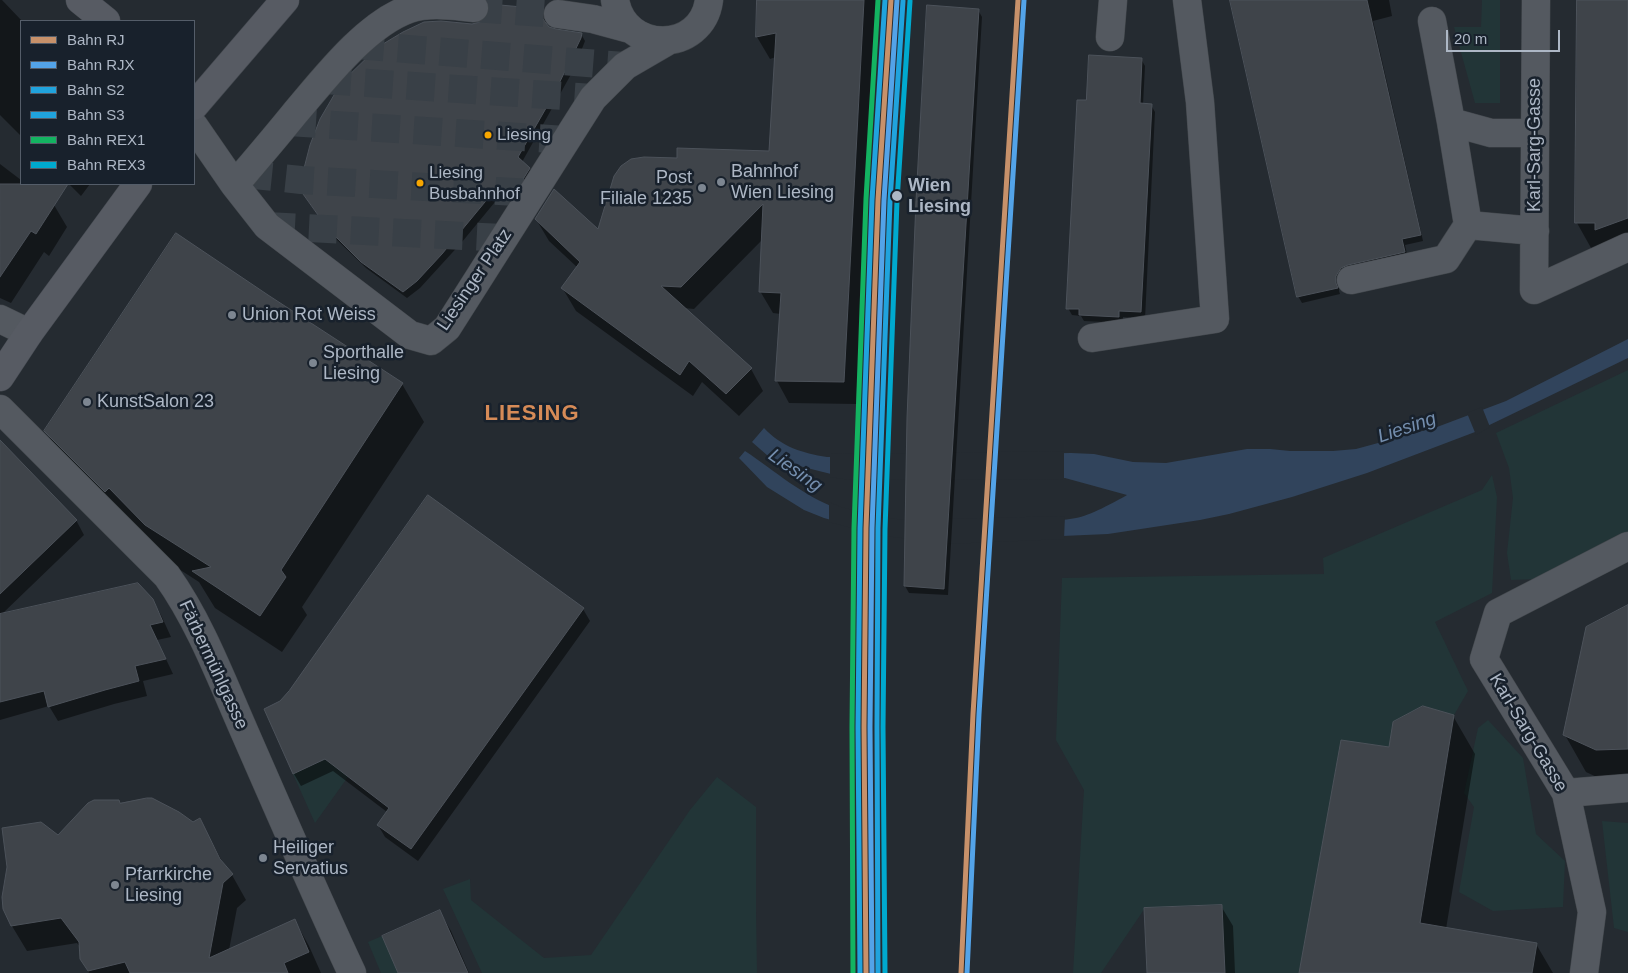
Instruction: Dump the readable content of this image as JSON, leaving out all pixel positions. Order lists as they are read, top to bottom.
{
  "streets": {
    "street": ["Karl-Sarg-Gasse", "Liesinger Platz", "Färbermühlgasse"]
  },
  "districts": ["LIESING"],
  "water": ["Liesing"],
  "places": [
    "Liesing",
    "Bahnhof Wien Liesing",
    "Liesing Busbahnhof",
    "Post Filiale 1235",
    "Wien Liesing",
    "Union Rot Weiss",
    "Sporthalle Liesing",
    "KunstSalon 23",
    "Heiliger Servatius",
    "Pfarrkirche Liesing"
  ],
  "lines": [
    "rail line RJ",
    "rail line RJX",
    "rail line S2",
    "rail line REX1",
    "rail line S3",
    "rail line REX3"
  ],
  "legend": [
    "Bahn RJ",
    "Bahn RJX",
    "Bahn S2",
    "Bahn S3",
    "Bahn REX1",
    "Bahn REX3"
  ],
  "scale_bar": "20 m"
}
